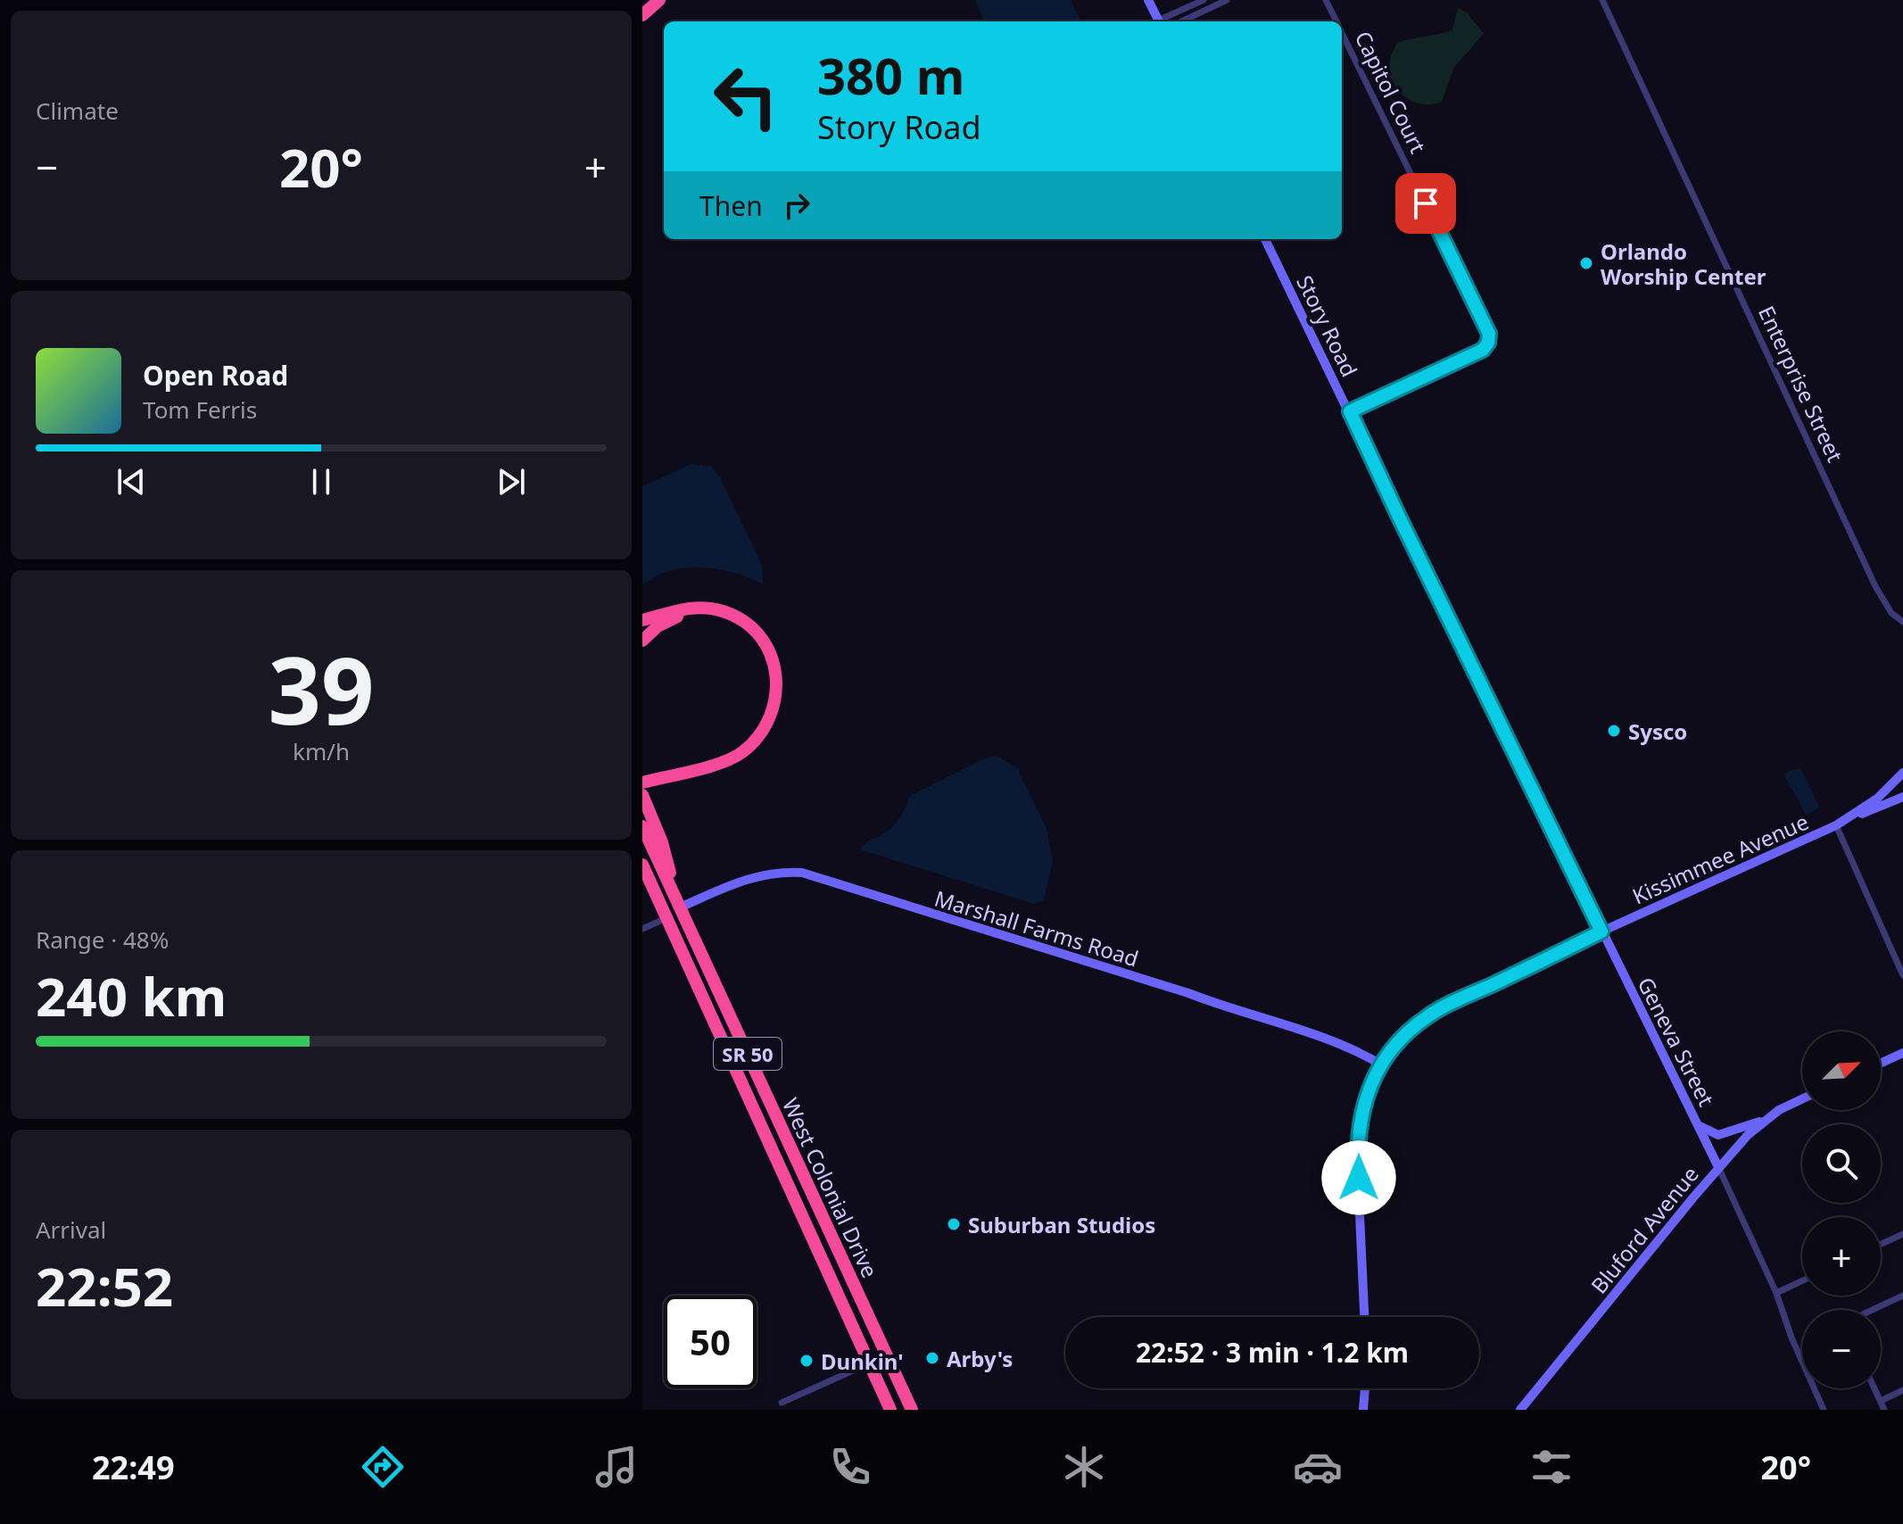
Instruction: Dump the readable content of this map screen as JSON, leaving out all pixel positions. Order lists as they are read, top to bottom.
{
  "streets": {
    "highway": ["SR 50", "West Colonial Drive"],
    "street": [
      "Capitol Court",
      "Story Road",
      "Enterprise Street",
      "Kissimmee Avenue",
      "Marshall Farms Road",
      "Geneva Street",
      "Bluford Avenue"
    ]
  },
  "crossings": [
    ["Capitol Court", "Story Road"],
    ["Story Road", "Kissimmee Avenue"],
    ["Story Road", "Geneva Street"],
    ["Kissimmee Avenue", "Marshall Farms Road"],
    ["Kissimmee Avenue", "Geneva Street"],
    ["Marshall Farms Road", "West Colonial Drive"],
    ["Geneva Street", "Bluford Avenue"]
  ],
  "places": [
    "Orlando Worship Center",
    "Sysco",
    "Suburban Studios",
    "Arby's",
    "Dunkin'"
  ],
  "north": "top right",
  "page": {
    "tile": [
      "Climate",
      ["39", "km/h"],
      ["Range · 48%", "240 km"],
      ["Arrival", "22:52"]
    ],
    "turn": ["380 m", "Story Road"],
    "heat": ["−", "20°", "+"],
    "then": "Then",
    "song": ["Open Road", "Tom Ferris"],
    "map_buttons": ["+", "−"],
    "limit": "50",
    "trip": "22:52 · 3 min · 1.2 km",
    "tabs": ["22:49", "20°"]
  }
}
